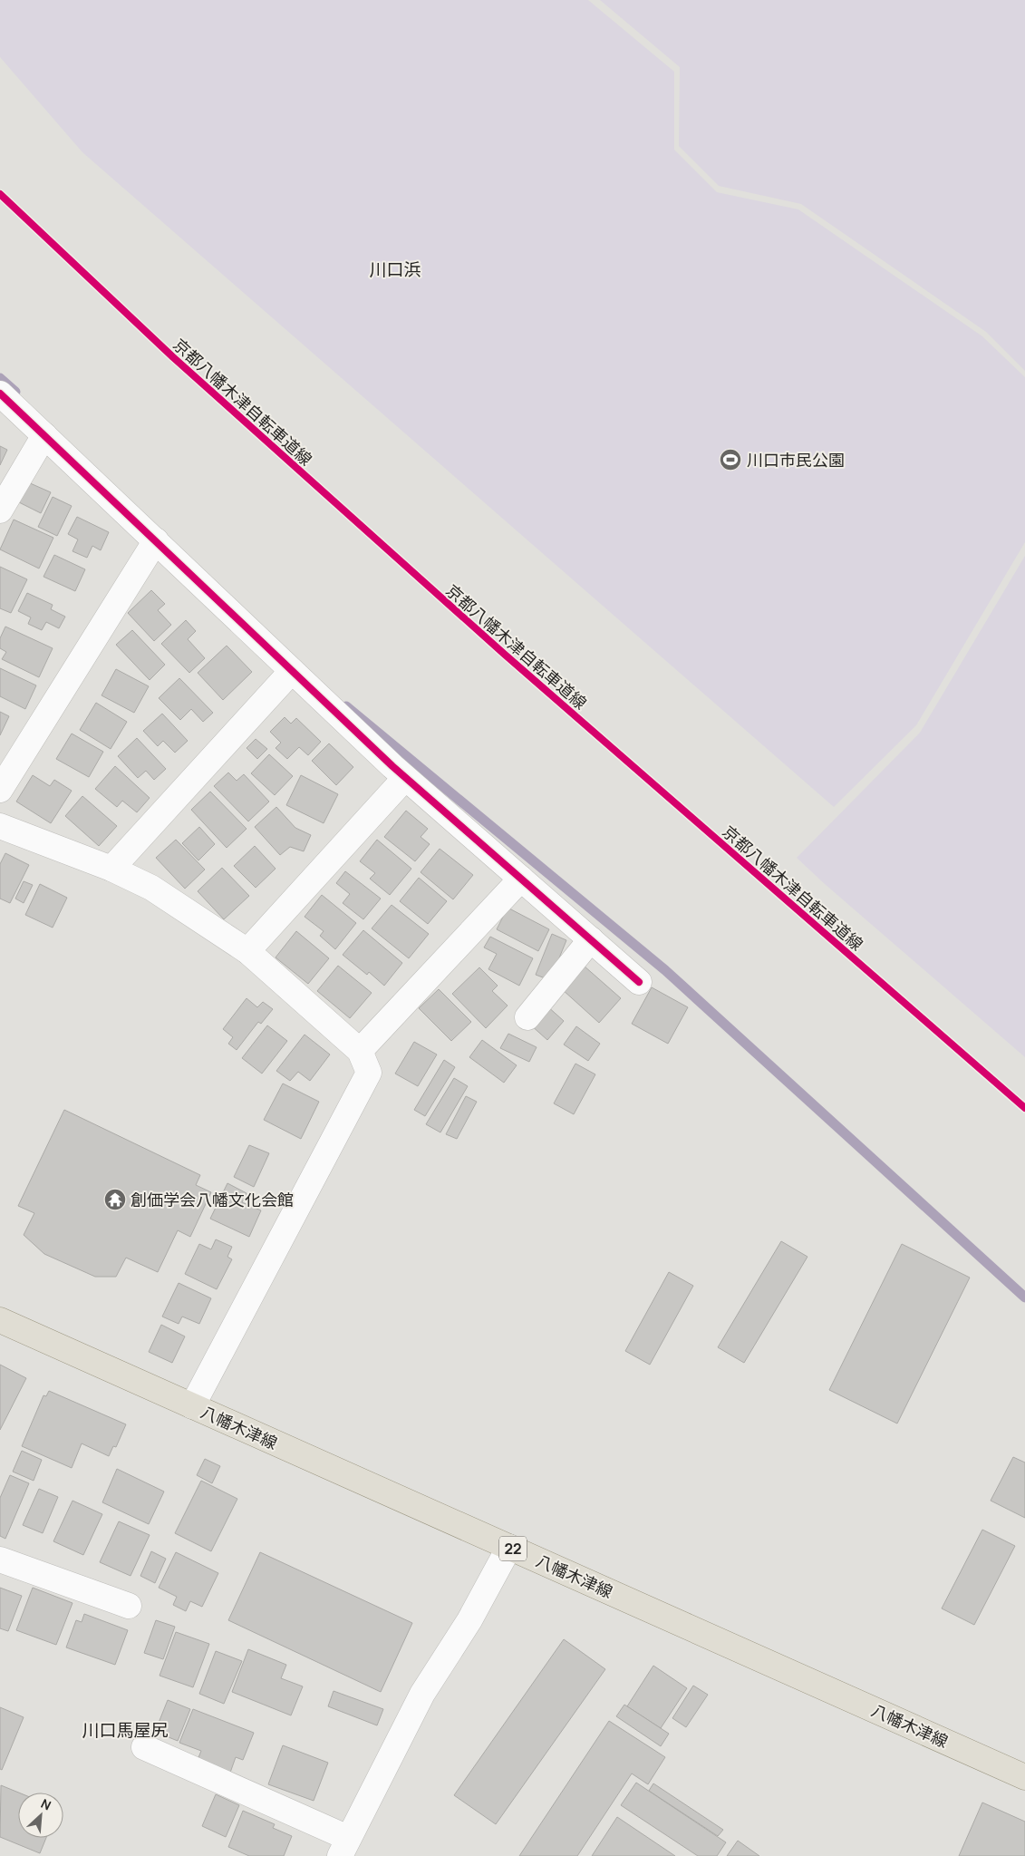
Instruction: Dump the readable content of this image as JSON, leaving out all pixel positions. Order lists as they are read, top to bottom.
{
  "streets": {
    "main road": ["八幡木津線", "22"],
    "cycle path": ["京都八幡木津自転車道線"]
  },
  "districts": ["川口浜", "川口馬屋尻"],
  "places": {
    "sports": ["川口市民公園"],
    "temple": ["創価学会八幡文化会館"]
  },
  "north": "top right"
}
